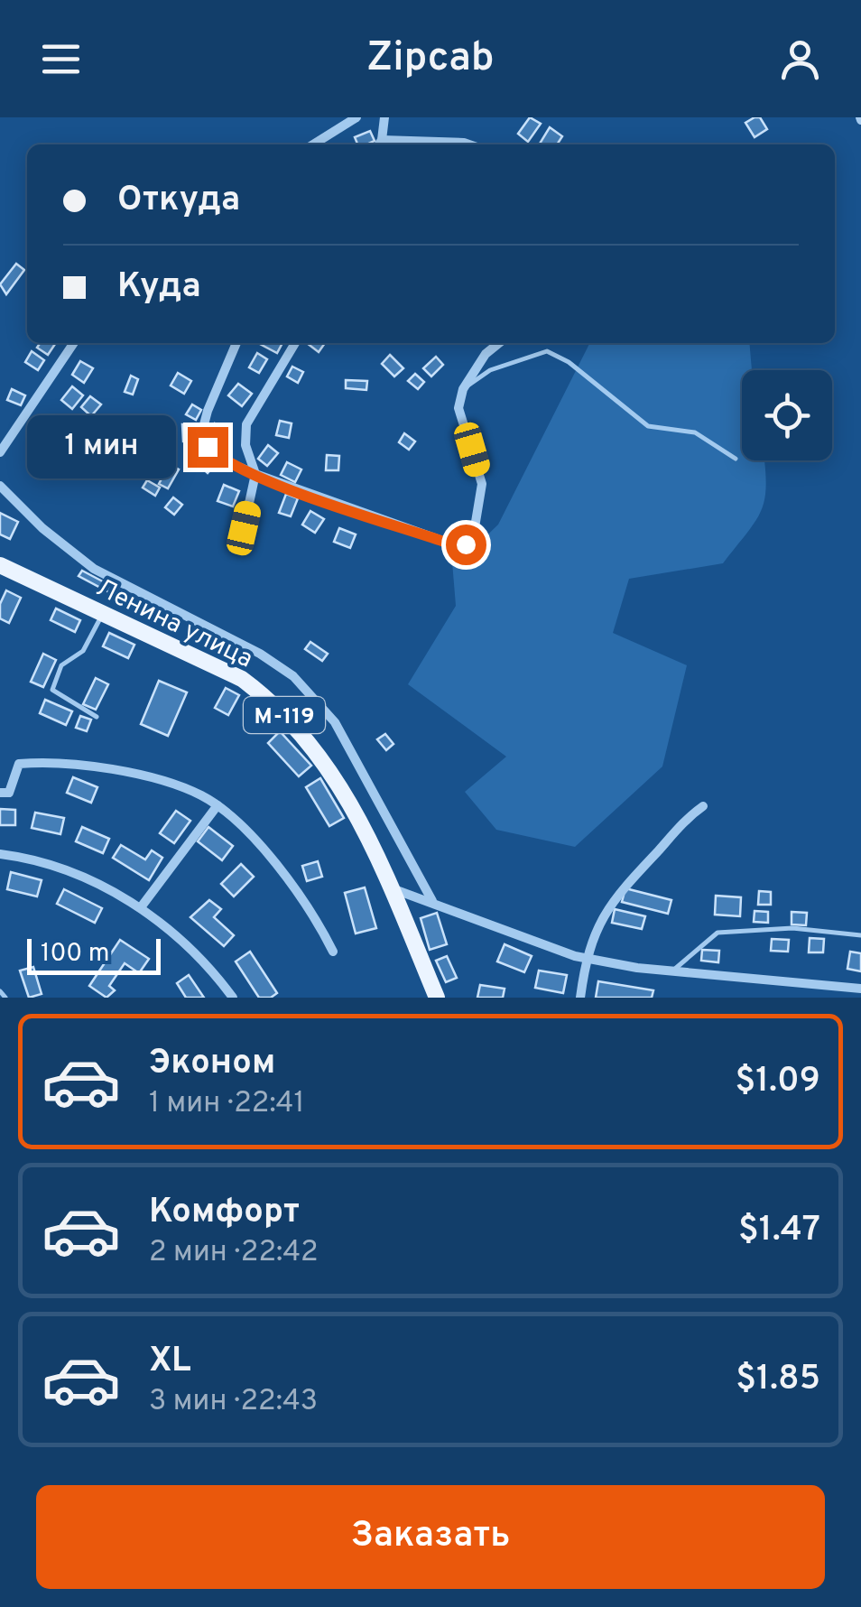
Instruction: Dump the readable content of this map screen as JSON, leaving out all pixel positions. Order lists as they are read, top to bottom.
{
  "streets": {
    "main road": ["Ленина улица", "М-119"]
  },
  "scale_bar": "100 m",
  "page": {
    "header": "Zipcab",
    "banner": ["Откуда", "Куда"],
    "bubble": "1 мин",
    "scale": "100 m",
    "list": [
      {
        "name": "Эконом",
        "note": "1 мин · 22:41",
        "value": "$1.09"
      },
      {
        "name": "Комфорт",
        "note": "2 мин · 22:42",
        "value": "$1.47"
      },
      {
        "name": "XL",
        "note": "3 мин · 22:43",
        "value": "$1.85"
      }
    ],
    "buttons": "Заказать"
  }
}
